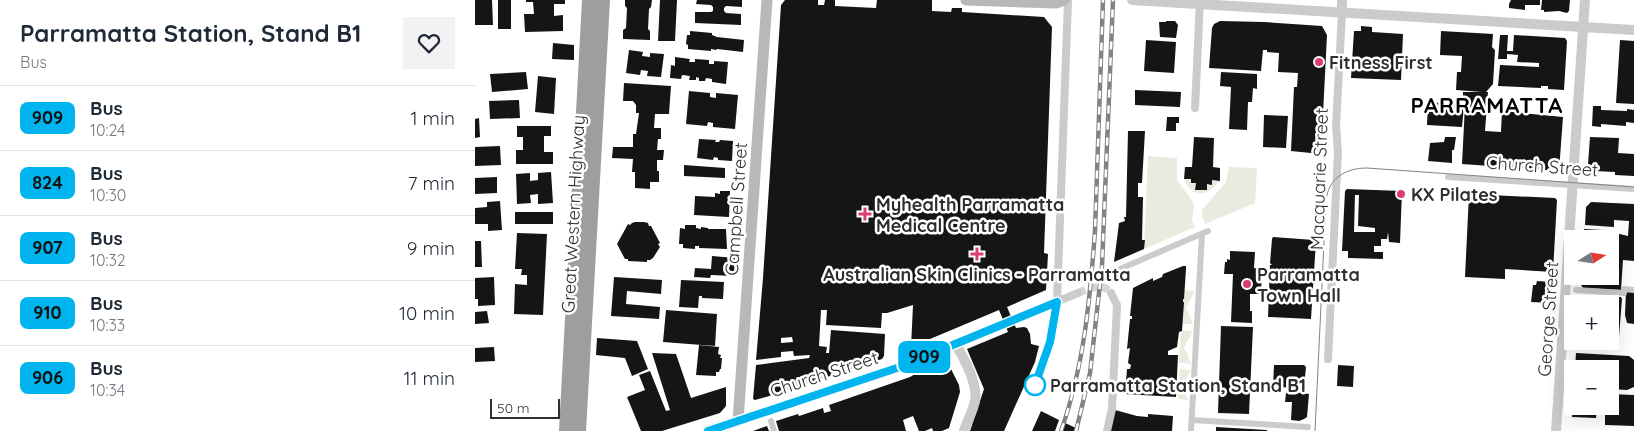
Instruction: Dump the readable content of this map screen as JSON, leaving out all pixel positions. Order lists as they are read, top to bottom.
{
  "streets": {
    "highway": ["Great Western Highway"],
    "main road": ["Church Street", "Campbell Street"],
    "street": ["Macquarie Street", "George Street"]
  },
  "crossings": [
    ["Church Street", "Campbell Street"],
    ["Church Street", "George Street"]
  ],
  "districts": ["PARRAMATTA"],
  "places": {
    "other": [
      "Fitness First",
      "KX Pilates",
      "Parramatta Town Hall",
      "Parramatta Station, Stand B1"
    ],
    "health": ["Myhealth Parramatta Medical Centre", "Australian Skin Clinics - Parramatta"]
  },
  "lines": ["bus line 909"],
  "scale_bar": "50 m",
  "north": "right",
  "page": {
    "heading": ["Parramatta Station, Stand B1", "Bus"],
    "on_map": "909",
    "list": [
      {
        "mark": "909",
        "name": "Bus",
        "note": "10:24",
        "value": "1 min"
      },
      {
        "mark": "824",
        "name": "Bus",
        "note": "10:30",
        "value": "7 min"
      },
      {
        "mark": "907",
        "name": "Bus",
        "note": "10:32",
        "value": "9 min"
      },
      {
        "mark": "910",
        "name": "Bus",
        "note": "10:33",
        "value": "10 min"
      },
      {
        "mark": "906",
        "name": "Bus",
        "note": "10:34",
        "value": "11 min"
      }
    ],
    "map_buttons": ["+", "−"],
    "scale": "50 m"
  }
}
